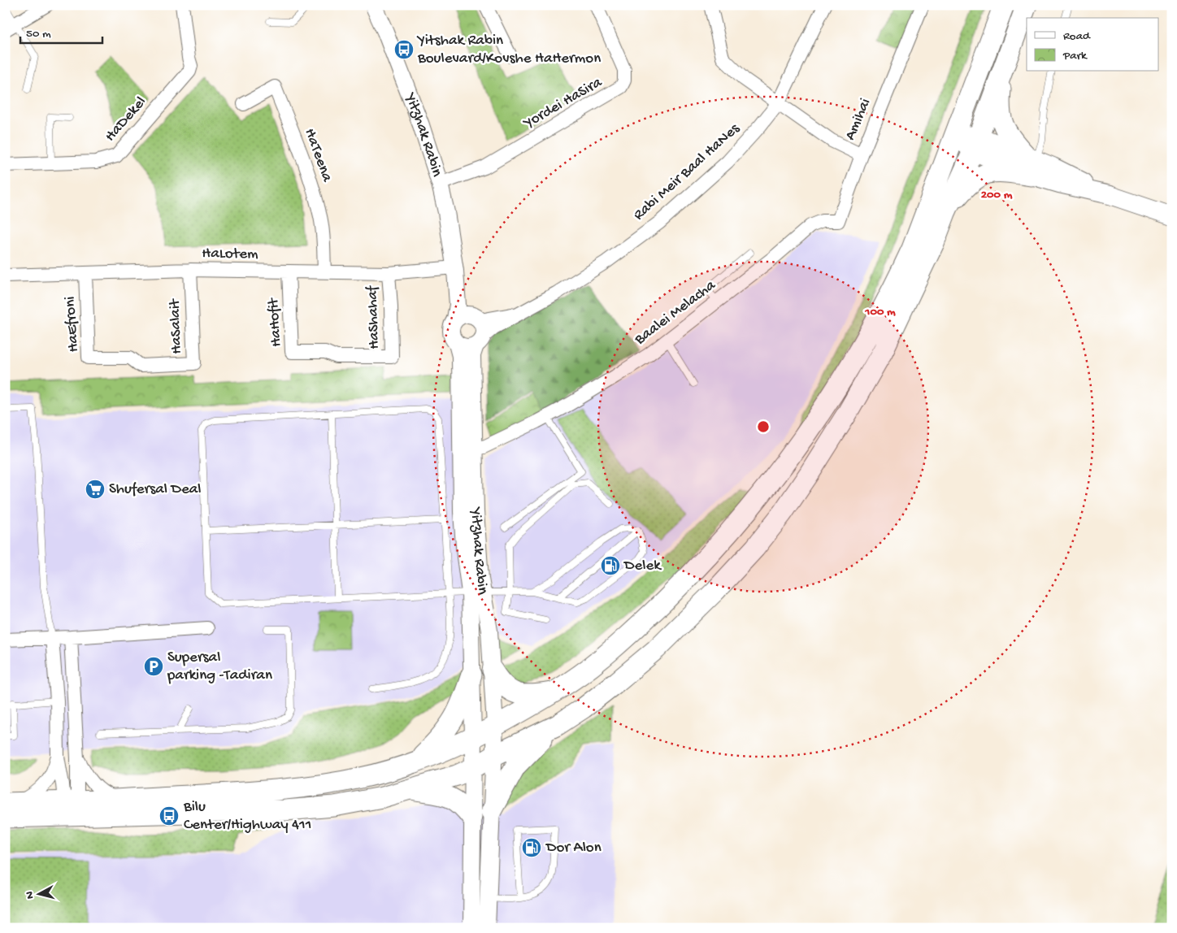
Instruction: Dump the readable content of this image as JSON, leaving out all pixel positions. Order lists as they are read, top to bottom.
{
  "streets": {
    "street": [
      "Yordei HaSira",
      "HaDekel",
      "Amihai",
      "Yitzhak Rabin",
      "HaTeena",
      "Rabi Meir Baal HaNes",
      "HaLotem",
      "Baalei Melacha",
      "HaShahaf",
      "HaHofit",
      "HaEfroni",
      "HaSalait"
    ]
  },
  "crossings": [
    ["Yordei HaSira", "Yitzhak Rabin"],
    ["Amihai", "Rabi Meir Baal HaNes"],
    ["Amihai", "Baalei Melacha"],
    ["Yitzhak Rabin", "Rabi Meir Baal HaNes"],
    ["Yitzhak Rabin", "HaLotem"],
    ["Yitzhak Rabin", "Baalei Melacha"],
    ["HaTeena", "HaLotem"],
    ["HaLotem", "HaShahaf"],
    ["HaLotem", "HaHofit"],
    ["HaLotem", "HaEfroni"],
    ["HaLotem", "HaSalait"],
    ["HaShahaf", "HaHofit"],
    ["HaEfroni", "HaSalait"]
  ],
  "places": {
    "bus stop": ["Yitshak Rabin Boulevard/Kovshe HaHermon", "Bilu Center/Highway 411"],
    "supermarket": ["Shufersal Deal"],
    "fuel station": ["Delek", "Dor Alon"],
    "parking": ["Supersal parking -Tadiran"]
  },
  "legend": ["Road", "Park"],
  "scale_bar": "50 m",
  "north": "left",
  "rings": ["200 m", "100 m"]
}
